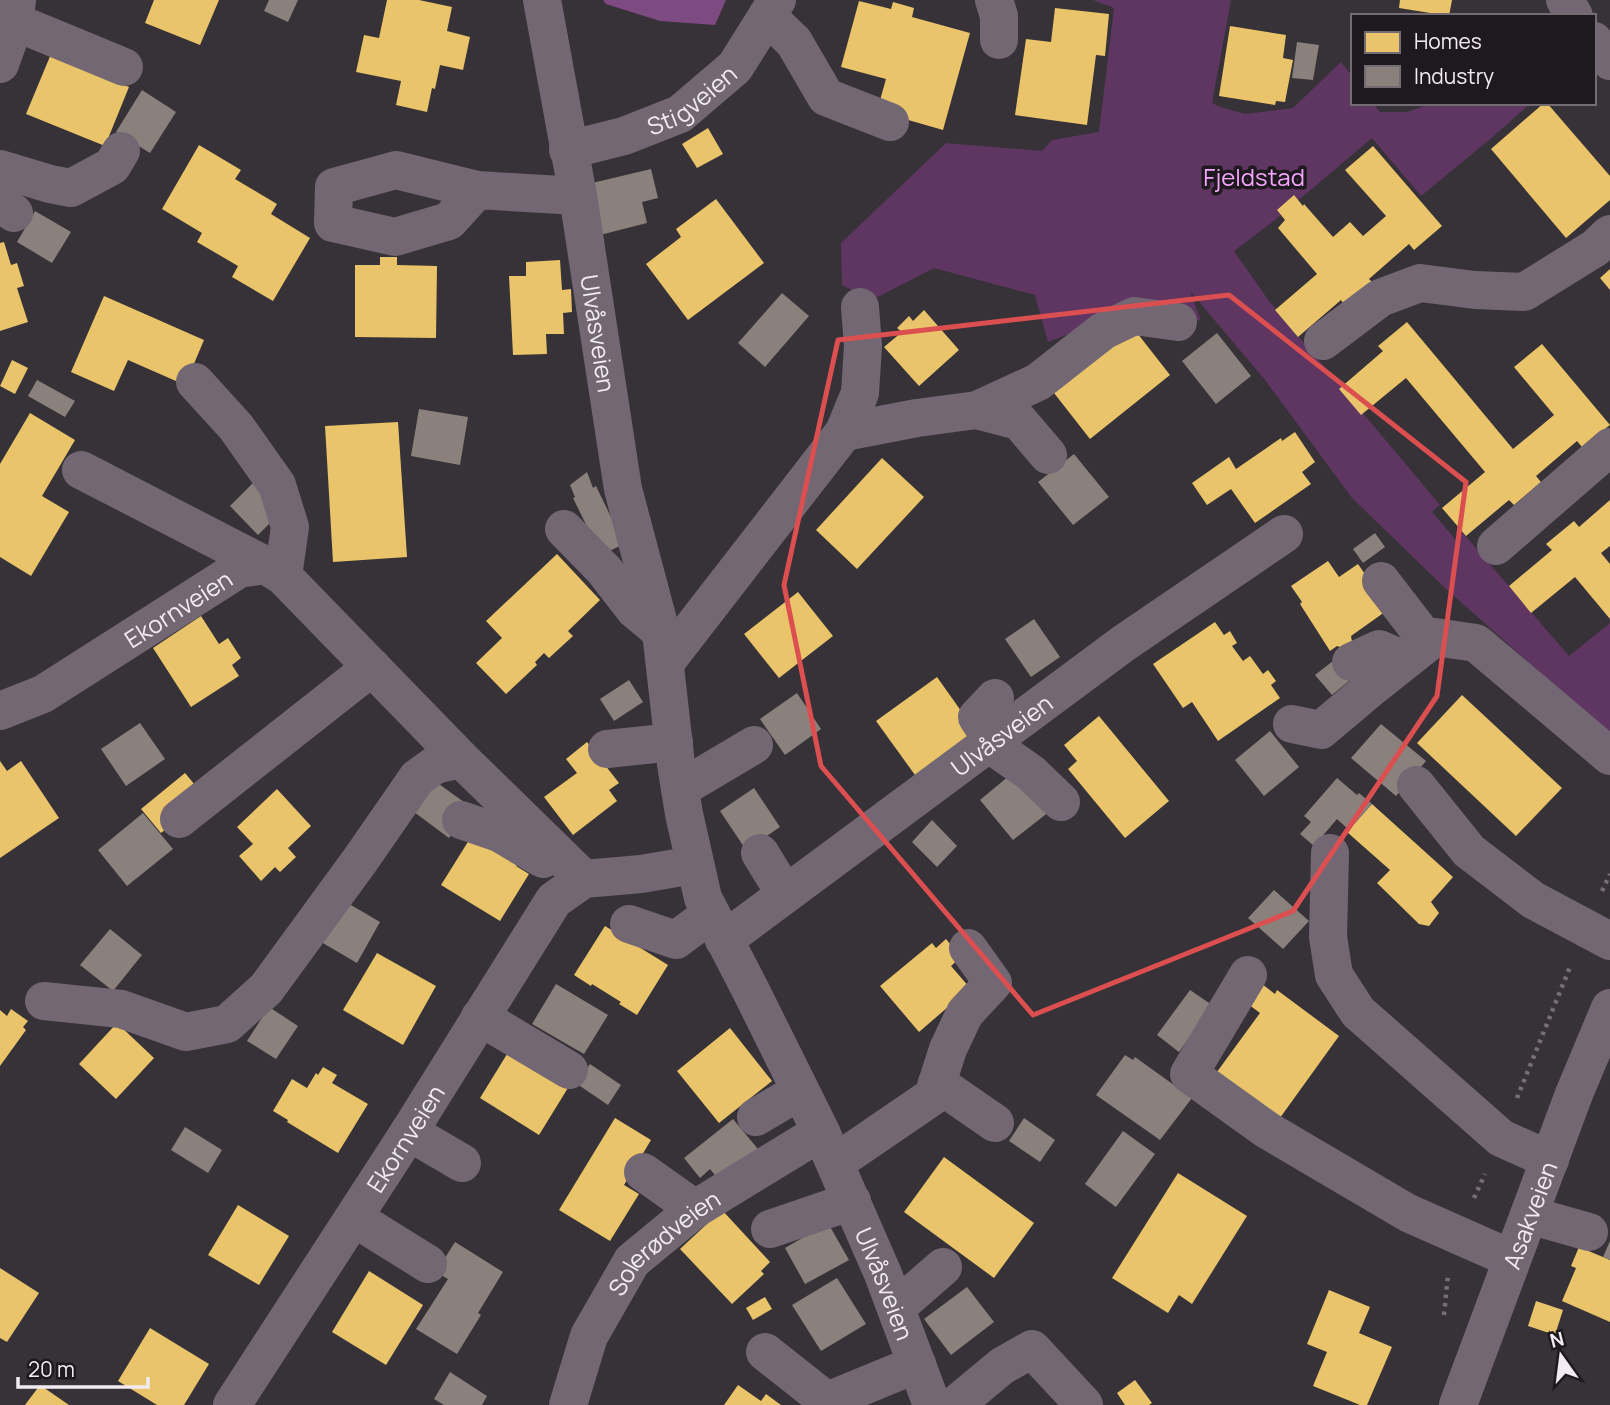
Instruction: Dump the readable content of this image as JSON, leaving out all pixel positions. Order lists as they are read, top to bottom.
{
  "streets": {
    "main road": ["Asakveien"],
    "street": [
      "Stigveien",
      "Ulvåsveien",
      "Ekornveien",
      "Solerødveien"
    ]
  },
  "crossings": [
    ["Stigveien", "Ulvåsveien"],
    ["Ulvåsveien", "Solerødveien"]
  ],
  "parks": ["Fjeldstad"],
  "legend": ["Homes", "Industry"],
  "scale_bar": "20 m",
  "north": "top"
}
